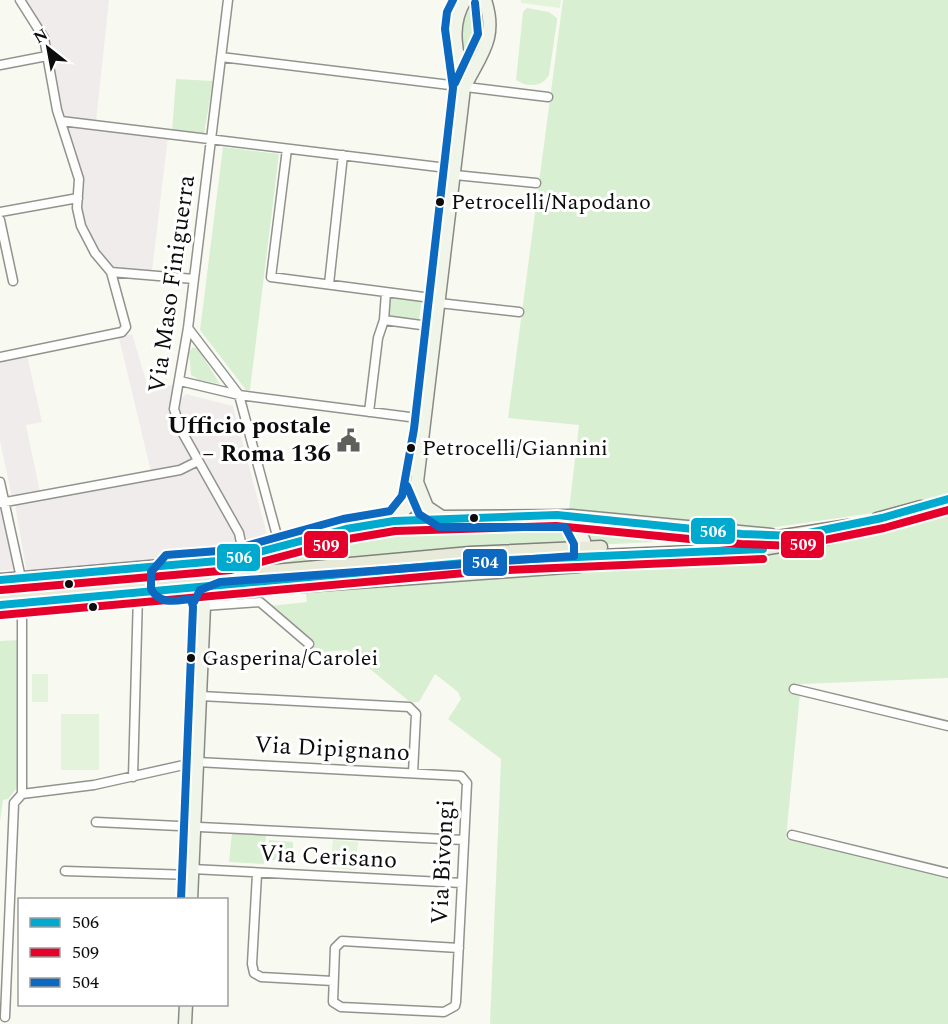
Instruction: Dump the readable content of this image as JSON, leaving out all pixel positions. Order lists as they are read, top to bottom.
{
  "streets": {
    "street": [
      "Via Maso Finiguerra",
      "Via Dipignano",
      "Via Cerisano",
      "Via Bivongi"
    ]
  },
  "crossings": [
    ["Via Dipignano", "Via Bivongi"],
    ["Via Cerisano", "Via Bivongi"]
  ],
  "places": {
    "other": ["Petrocelli/Napodano", "Petrocelli/Giannini", "Gasperina/Carolei"],
    "public building": ["Ufficio postale – Roma 136"]
  },
  "lines": ["transit line 504", "transit line 506", "transit line 509"],
  "legend": ["506", "509", "504"],
  "north": "top left"
}
